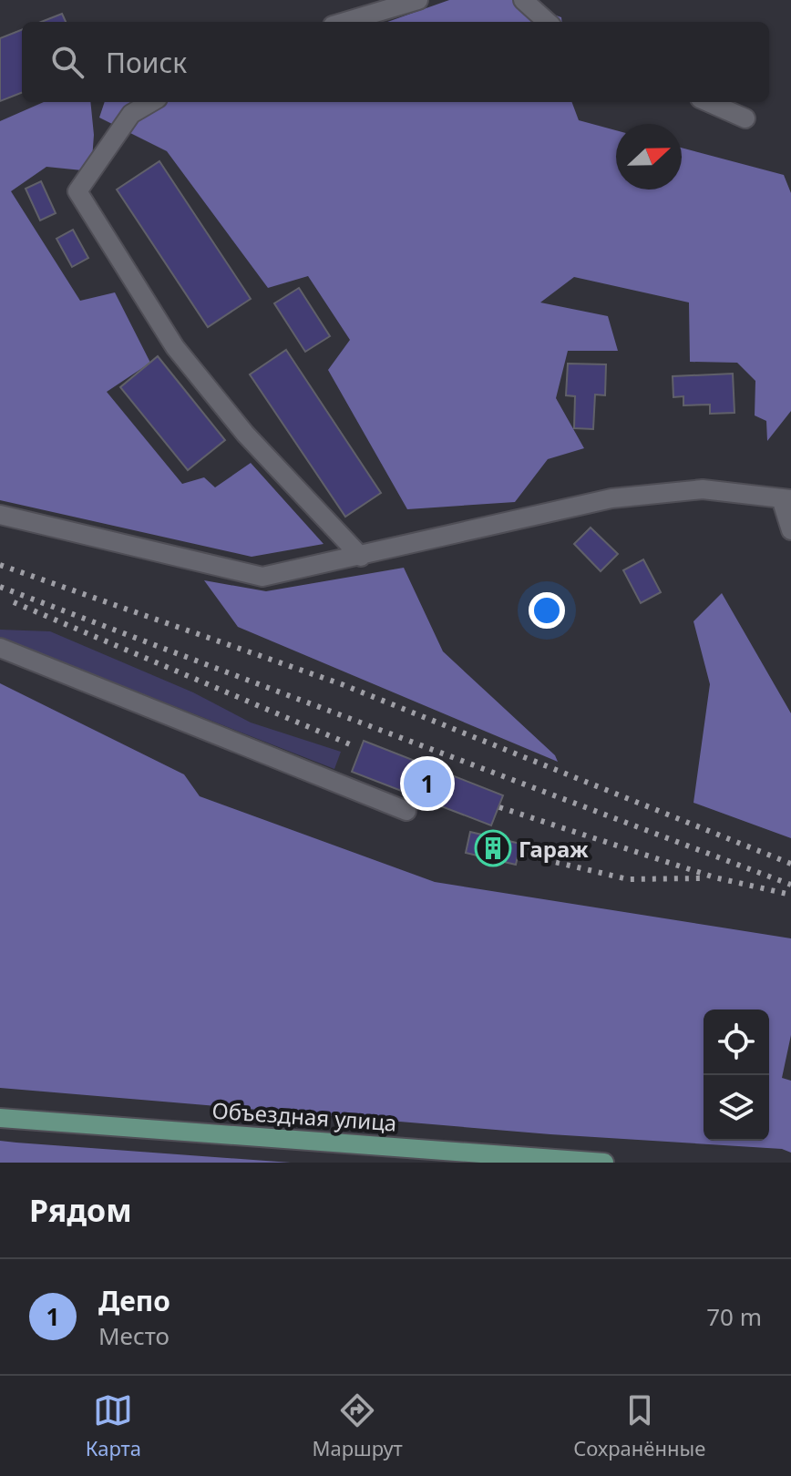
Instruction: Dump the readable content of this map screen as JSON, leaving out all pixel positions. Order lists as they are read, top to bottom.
{
  "streets": {
    "main road": ["Объездная улица"]
  },
  "places": {
    "building": ["Гараж"]
  },
  "north": "right",
  "page": {
    "search": "Поиск",
    "pins": "1",
    "heading": "Рядом",
    "list": [
      {
        "mark": "1",
        "name": "Депо",
        "note": "Место",
        "value": "70 m"
      }
    ],
    "nav": ["Карта", "Маршрут", "Сохранённые"]
  }
}
